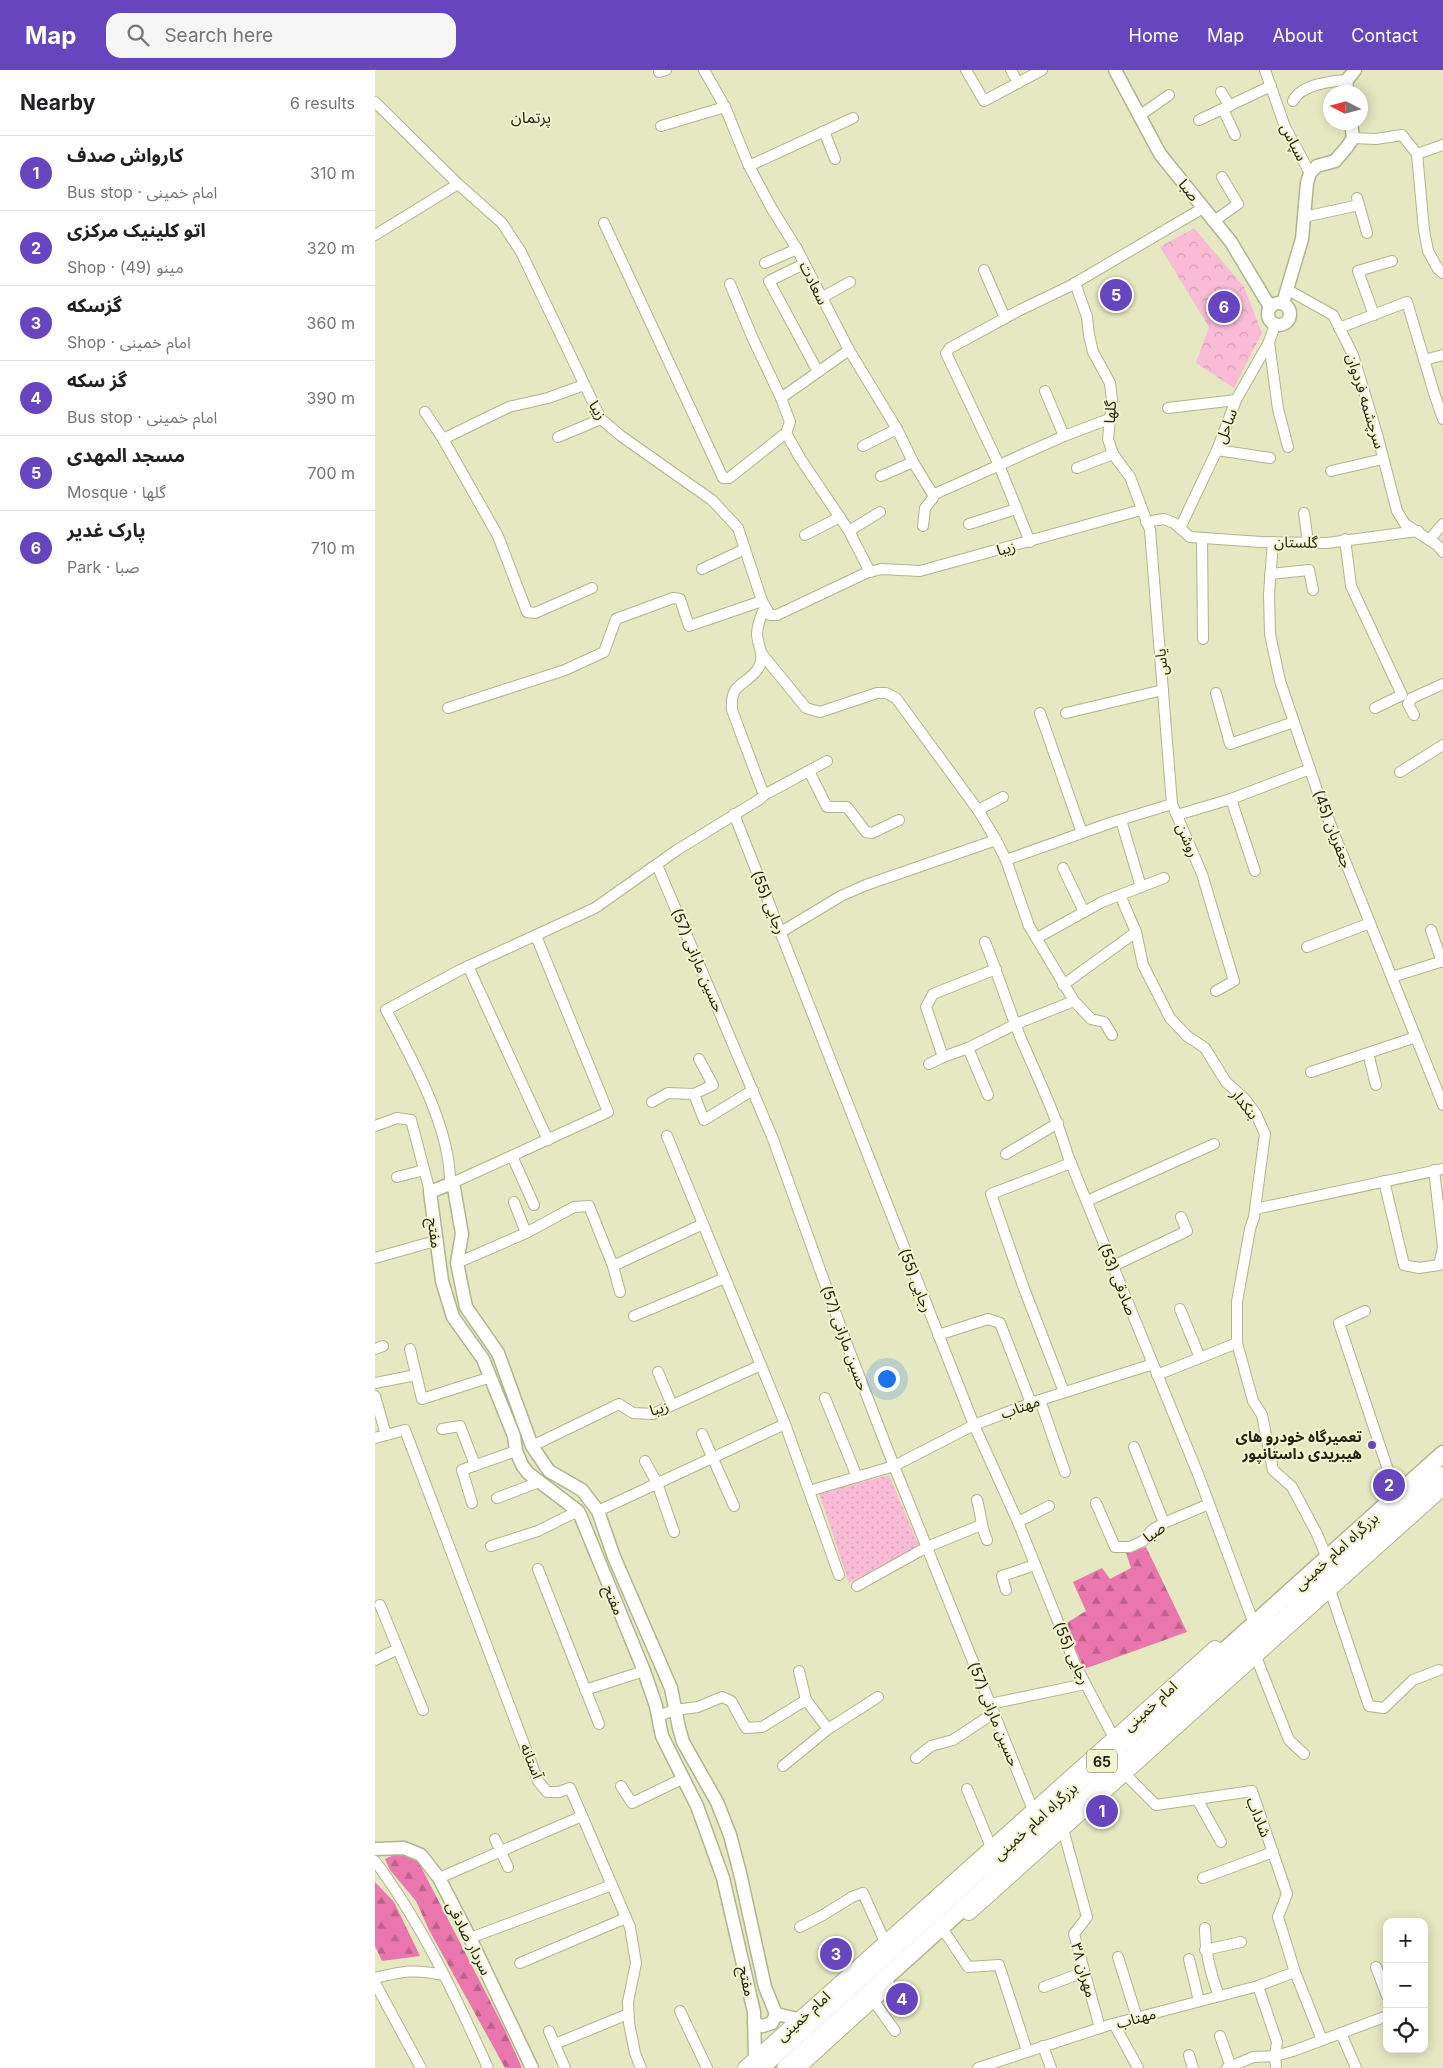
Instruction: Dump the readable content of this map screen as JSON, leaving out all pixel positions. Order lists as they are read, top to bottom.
{
  "streets": {
    "highway": ["بزرگراه امام خمینی", "65"],
    "main road": ["امام خمینی"],
    "street": [
      "سپاس",
      "صبا",
      "سعادت",
      "سرچشمه فردوان",
      "زیبا",
      "گلها",
      "ساحل",
      "گلستان",
      "یاس",
      "جعفریان (45)",
      "روشن",
      "رجایی (55)",
      "حسین مارانی (57)",
      "بنکدار",
      "مفتح",
      "صادقی (53)",
      "مهتاب",
      "آستانه",
      "شاداب",
      "سردار صادقی",
      "مهران ۳۸"
    ]
  },
  "crossings": [
    ["صبا", "ساحل"],
    ["صبا", "صادقی (53)"],
    ["سرچشمه فردوان", "گلستان"],
    ["زیبا", "گلها"],
    ["زیبا", "یاس"],
    ["زیبا", "مفتح"],
    ["گلها", "یاس"],
    ["ساحل", "گلستان"],
    ["گلستان", "یاس"],
    ["گلستان", "جعفریان (45)"],
    ["یاس", "روشن"],
    ["جعفریان (45)", "روشن"],
    ["رجایی (55)", "مهتاب"],
    ["رجایی (55)", "امام خمینی"],
    ["حسین مارانی (57)", "مهتاب"],
    ["حسین مارانی (57)", "امام خمینی"],
    ["بنکدار", "امام خمینی"],
    ["مفتح", "بزرگراه امام خمینی"],
    ["مفتح", "امام خمینی"],
    ["صادقی (53)", "مهتاب"],
    ["صادقی (53)", "امام خمینی"],
    ["مهتاب", "شاداب"],
    ["مهتاب", "مهران ۳۸"],
    ["بزرگراه امام خمینی", "امام خمینی"]
  ],
  "districts": ["پرتمان"],
  "places": ["تعمیرگاه خودرو های هیبریدی داستانپور"],
  "north": "left",
  "page": {
    "header": "Map",
    "search": "Search here",
    "nav": [
      "Home",
      "Map",
      "About",
      "Contact"
    ],
    "heading": ["Nearby", "6 results"],
    "list": [
      {
        "mark": "1",
        "name": "کارواش صدف",
        "note": "Bus stop · امام خمینی",
        "value": "310 m"
      },
      {
        "mark": "2",
        "name": "اتو کلینیک مرکزی",
        "note": "Shop · مینو (49)",
        "value": "320 m"
      },
      {
        "mark": "3",
        "name": "گزسکه",
        "note": "Shop · امام خمینی",
        "value": "360 m"
      },
      {
        "mark": "4",
        "name": "گز سکه",
        "note": "Bus stop · امام خمینی",
        "value": "390 m"
      },
      {
        "mark": "5",
        "name": "مسجد المهدی",
        "note": "Mosque · گلها",
        "value": "700 m"
      },
      {
        "mark": "6",
        "name": "پارک غدیر",
        "note": "Park · صبا",
        "value": "710 m"
      }
    ],
    "pins": [
      "5",
      "6",
      "2",
      "1",
      "3",
      "4"
    ],
    "map_buttons": ["+", "−"]
  }
}
